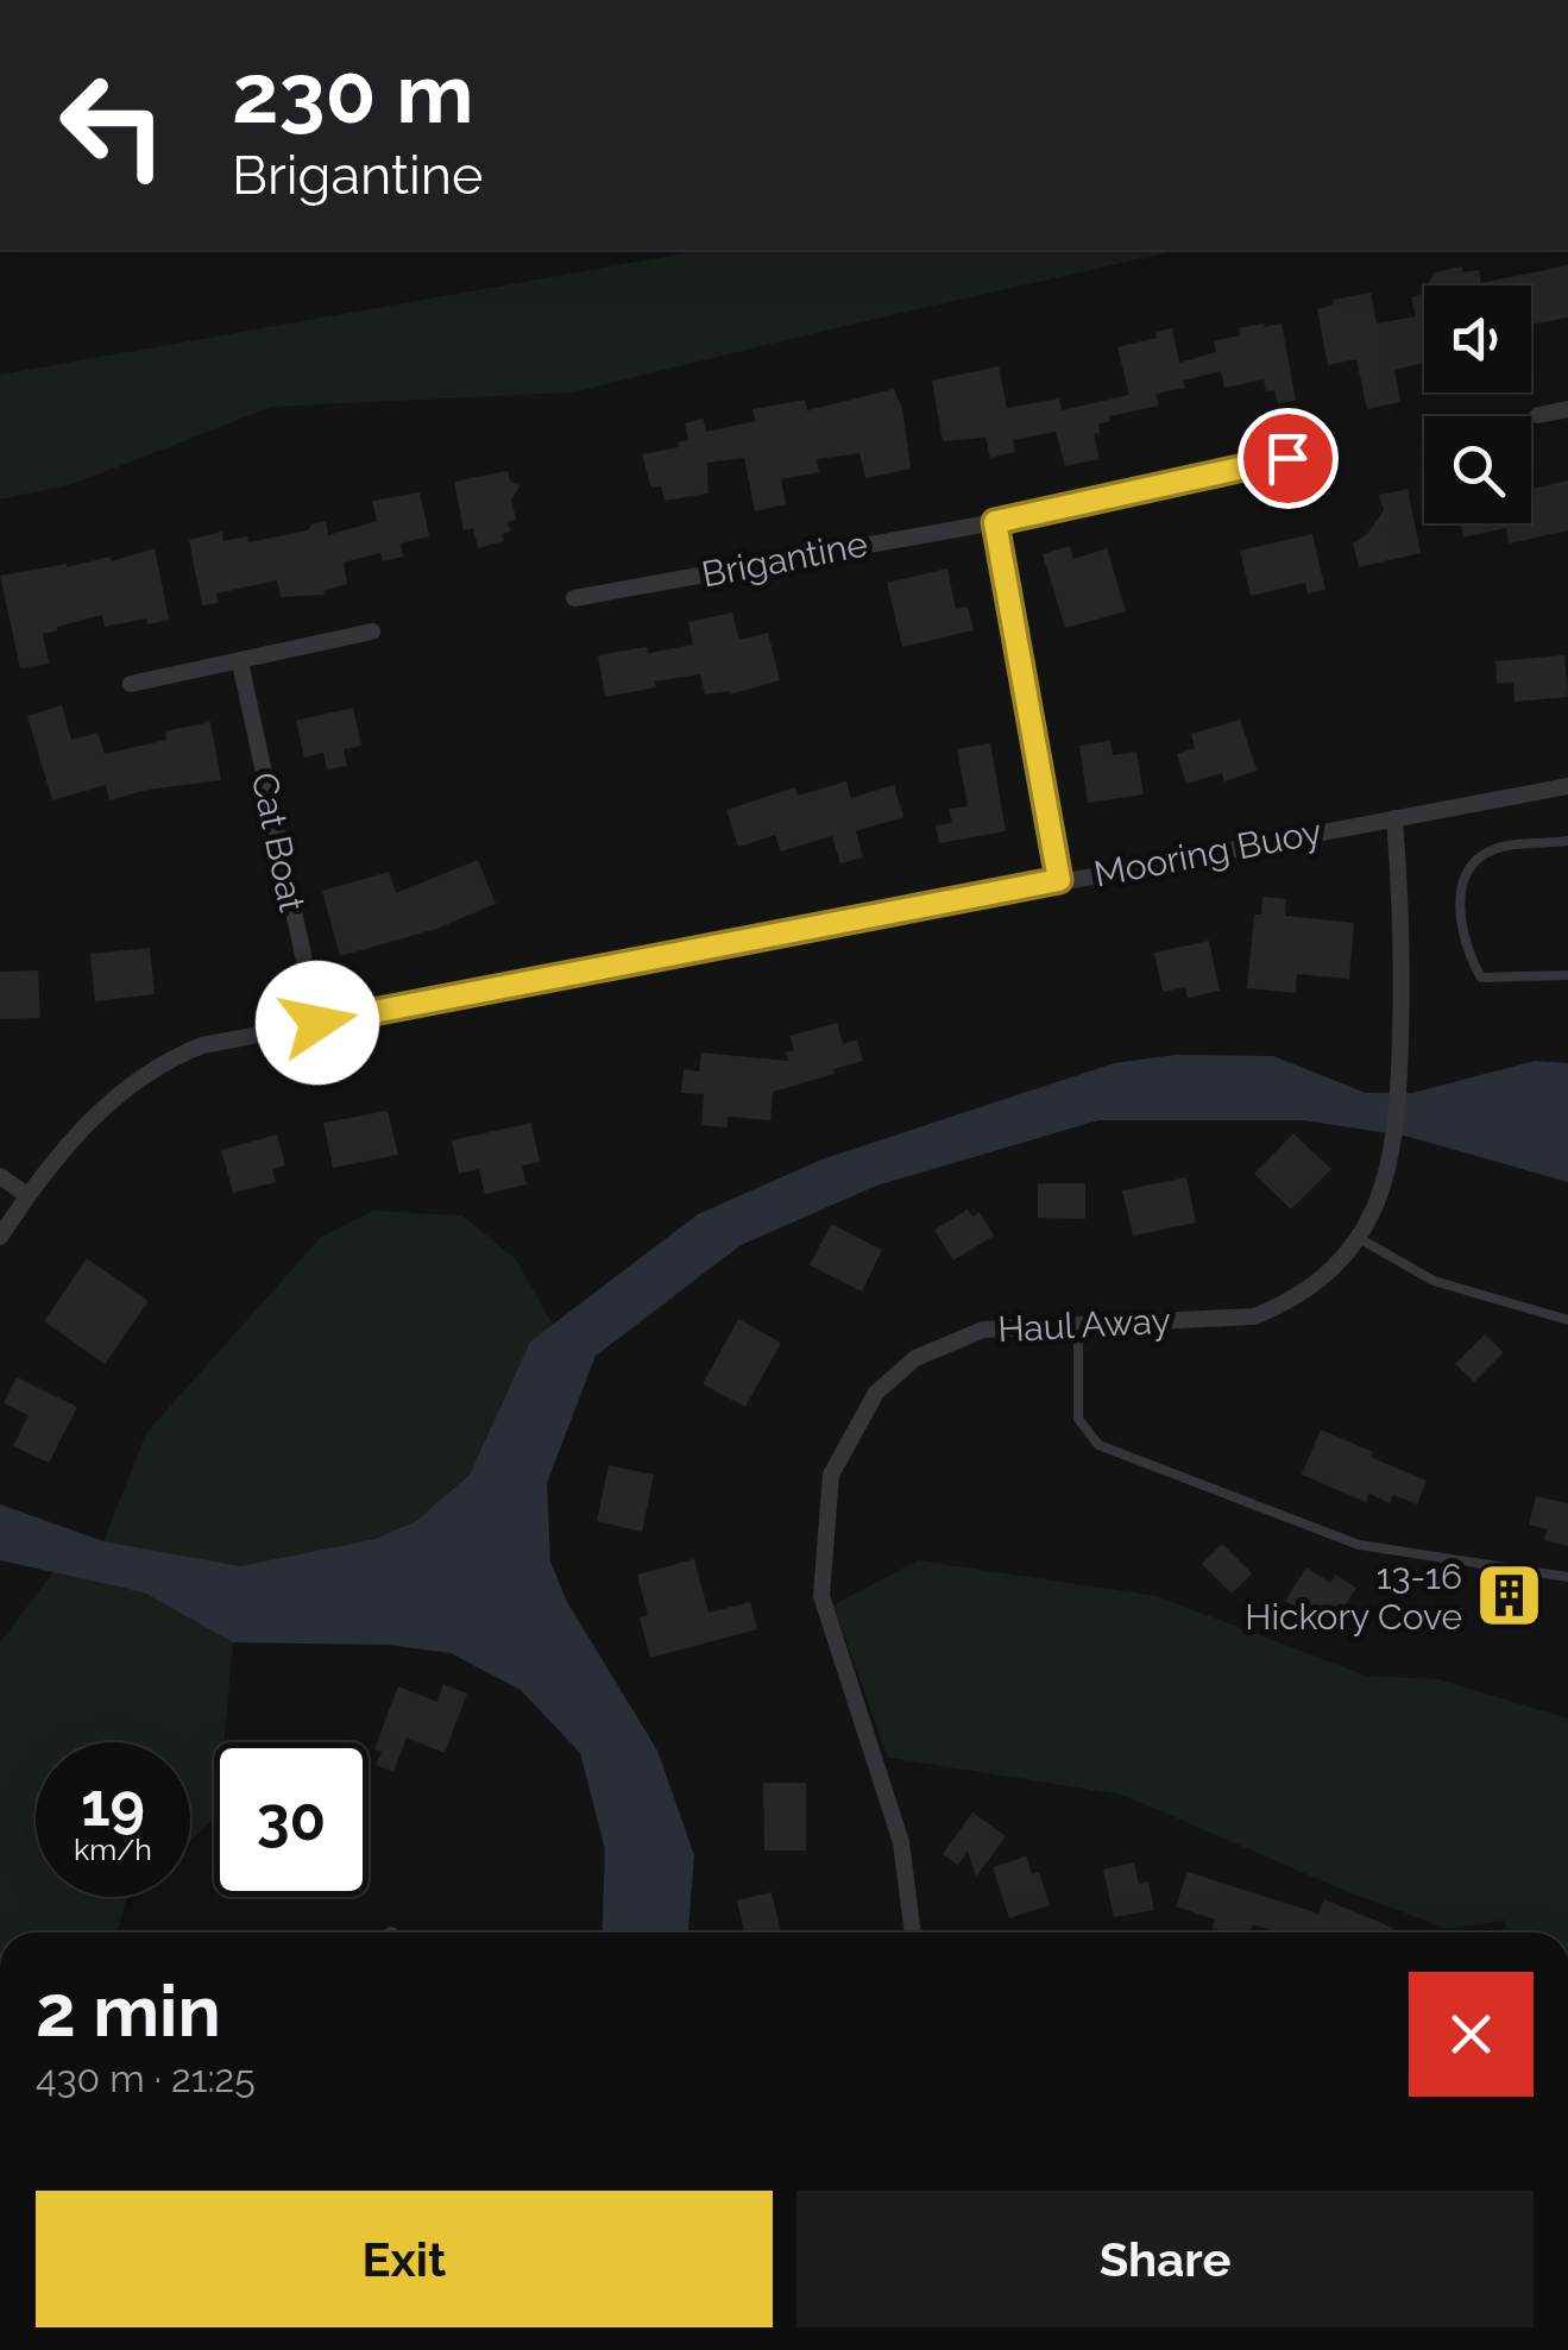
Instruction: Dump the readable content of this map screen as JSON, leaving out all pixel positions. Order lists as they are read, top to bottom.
{
  "streets": {
    "street": [
      "Brigantine",
      "Cat Boat",
      "Mooring Buoy",
      "Haul Away"
    ]
  },
  "crossings": [
    ["Cat Boat", "Mooring Buoy"],
    ["Mooring Buoy", "Haul Away"]
  ],
  "places": {
    "building": ["13-16 Hickory Cove"]
  },
  "page": {
    "turn": ["230 m", "Brigantine"],
    "speed": "19 km/h",
    "limit": "30",
    "heading": ["2 min", "430 m · 21:25"],
    "buttons": ["Exit", "Share"]
  }
}
